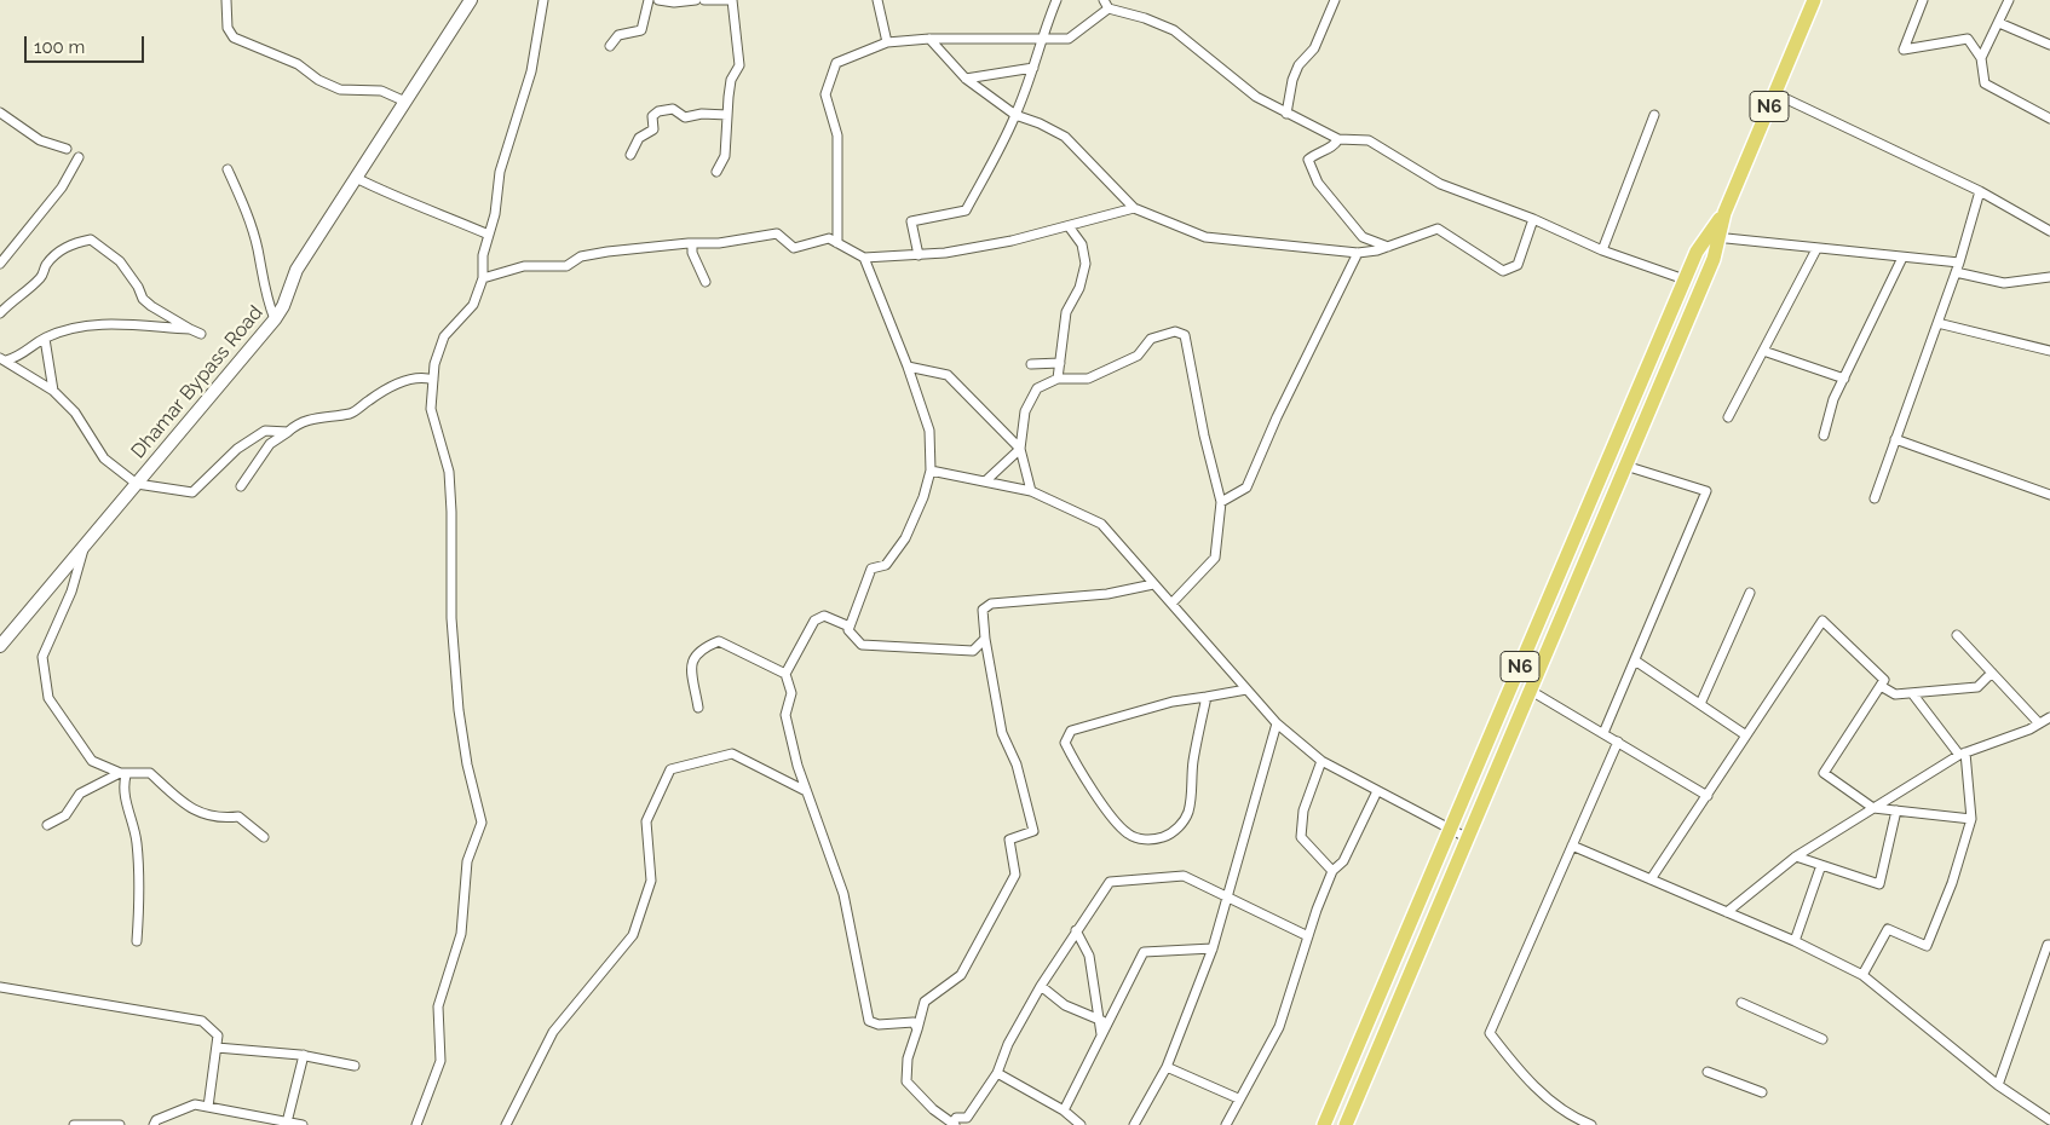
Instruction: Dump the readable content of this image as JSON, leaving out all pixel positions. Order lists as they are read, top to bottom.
{
  "streets": {
    "main road": ["N6", "Dhamar Bypass Road"]
  },
  "scale_bar": "100 m"
}
